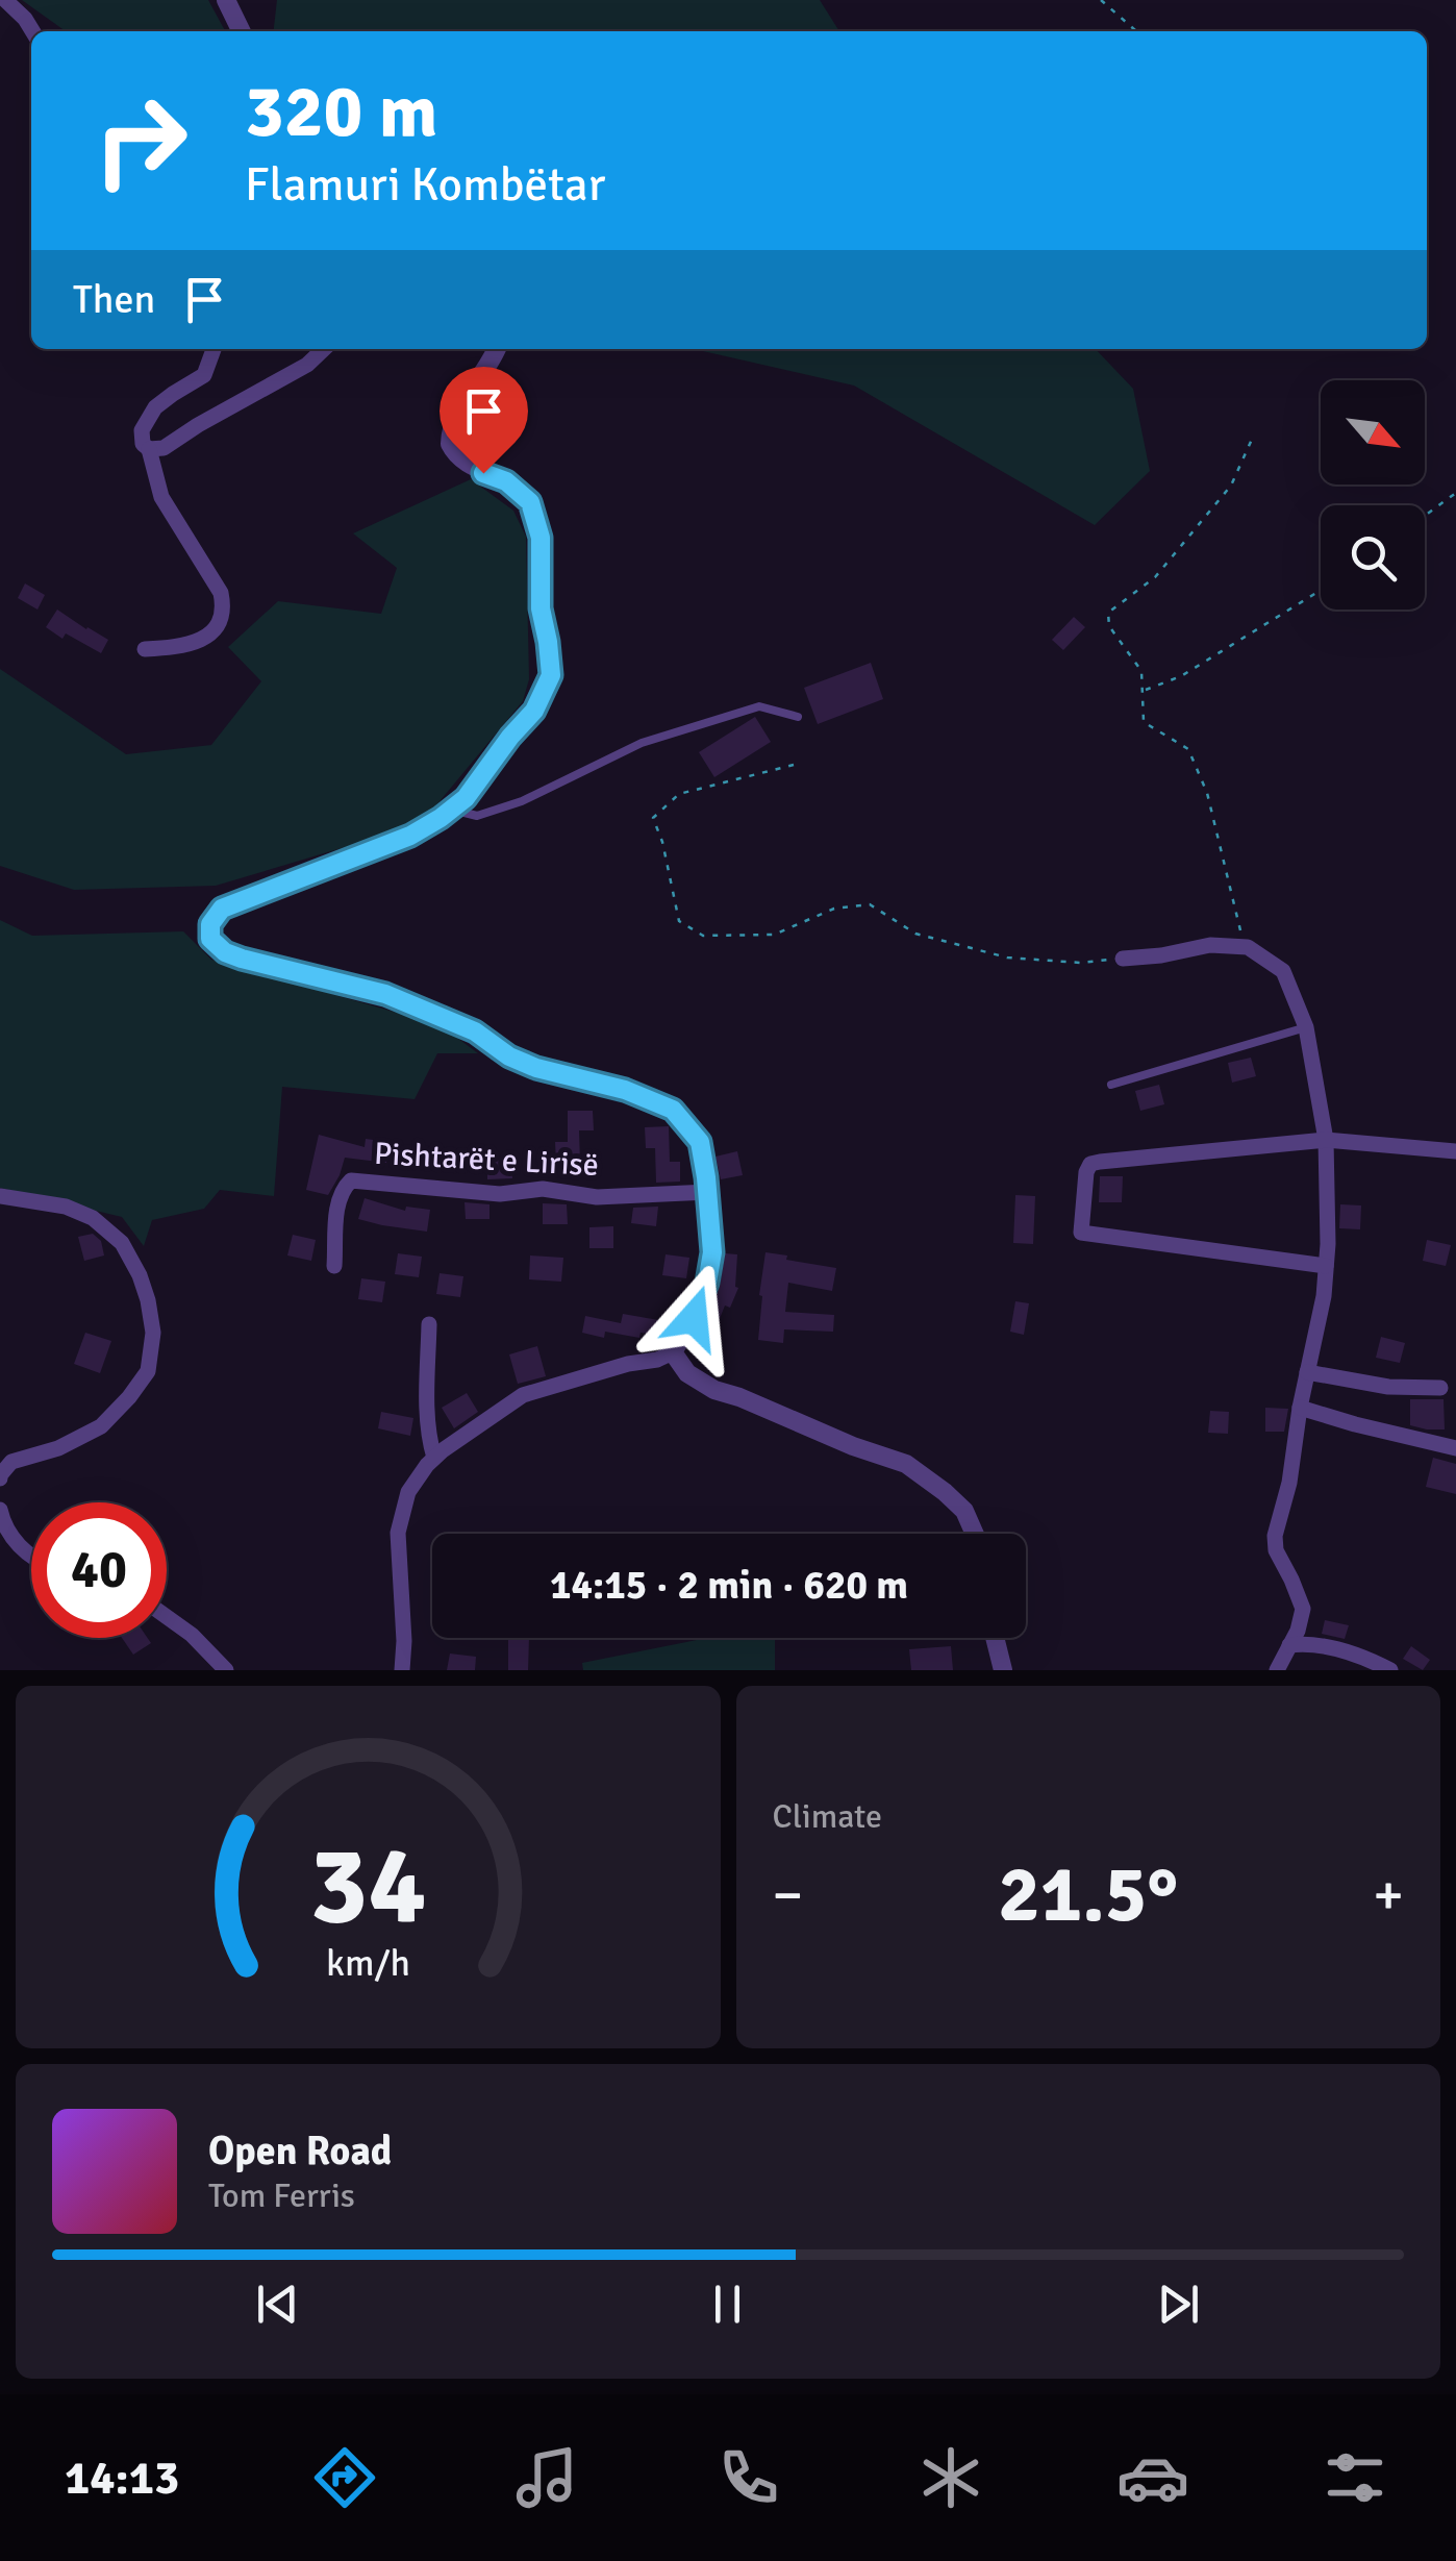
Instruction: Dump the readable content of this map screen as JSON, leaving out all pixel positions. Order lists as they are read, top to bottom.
{
  "streets": {
    "street": ["Pishtarët e Lirisë"]
  },
  "north": "bottom right",
  "page": {
    "turn": ["320 m", "Flamuri Kombëtar"],
    "then": "Then",
    "limit": "40",
    "trip": "14:15 · 2 min · 620 m",
    "tile": "Climate",
    "heat": ["−", "21.5°", "+"],
    "song": ["Open Road", "Tom Ferris"],
    "tabs": "14:13",
    "gauge": ["34", "km/h"]
  }
}
